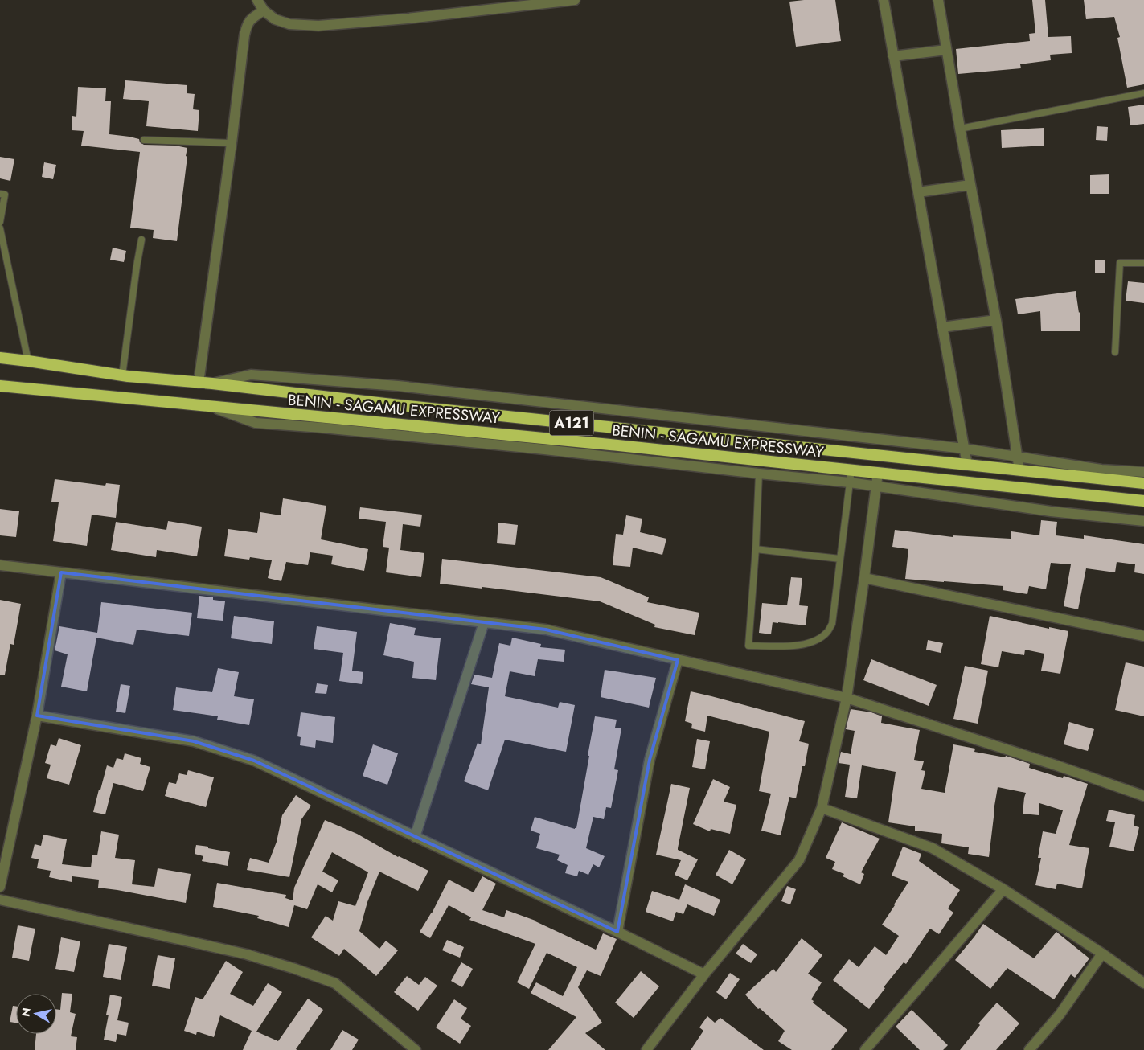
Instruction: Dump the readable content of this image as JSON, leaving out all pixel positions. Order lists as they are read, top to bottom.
{
  "streets": {
    "highway": ["BENIN - SAGAMU EXPRESSWAY", "A121"]
  },
  "north": "left"
}
